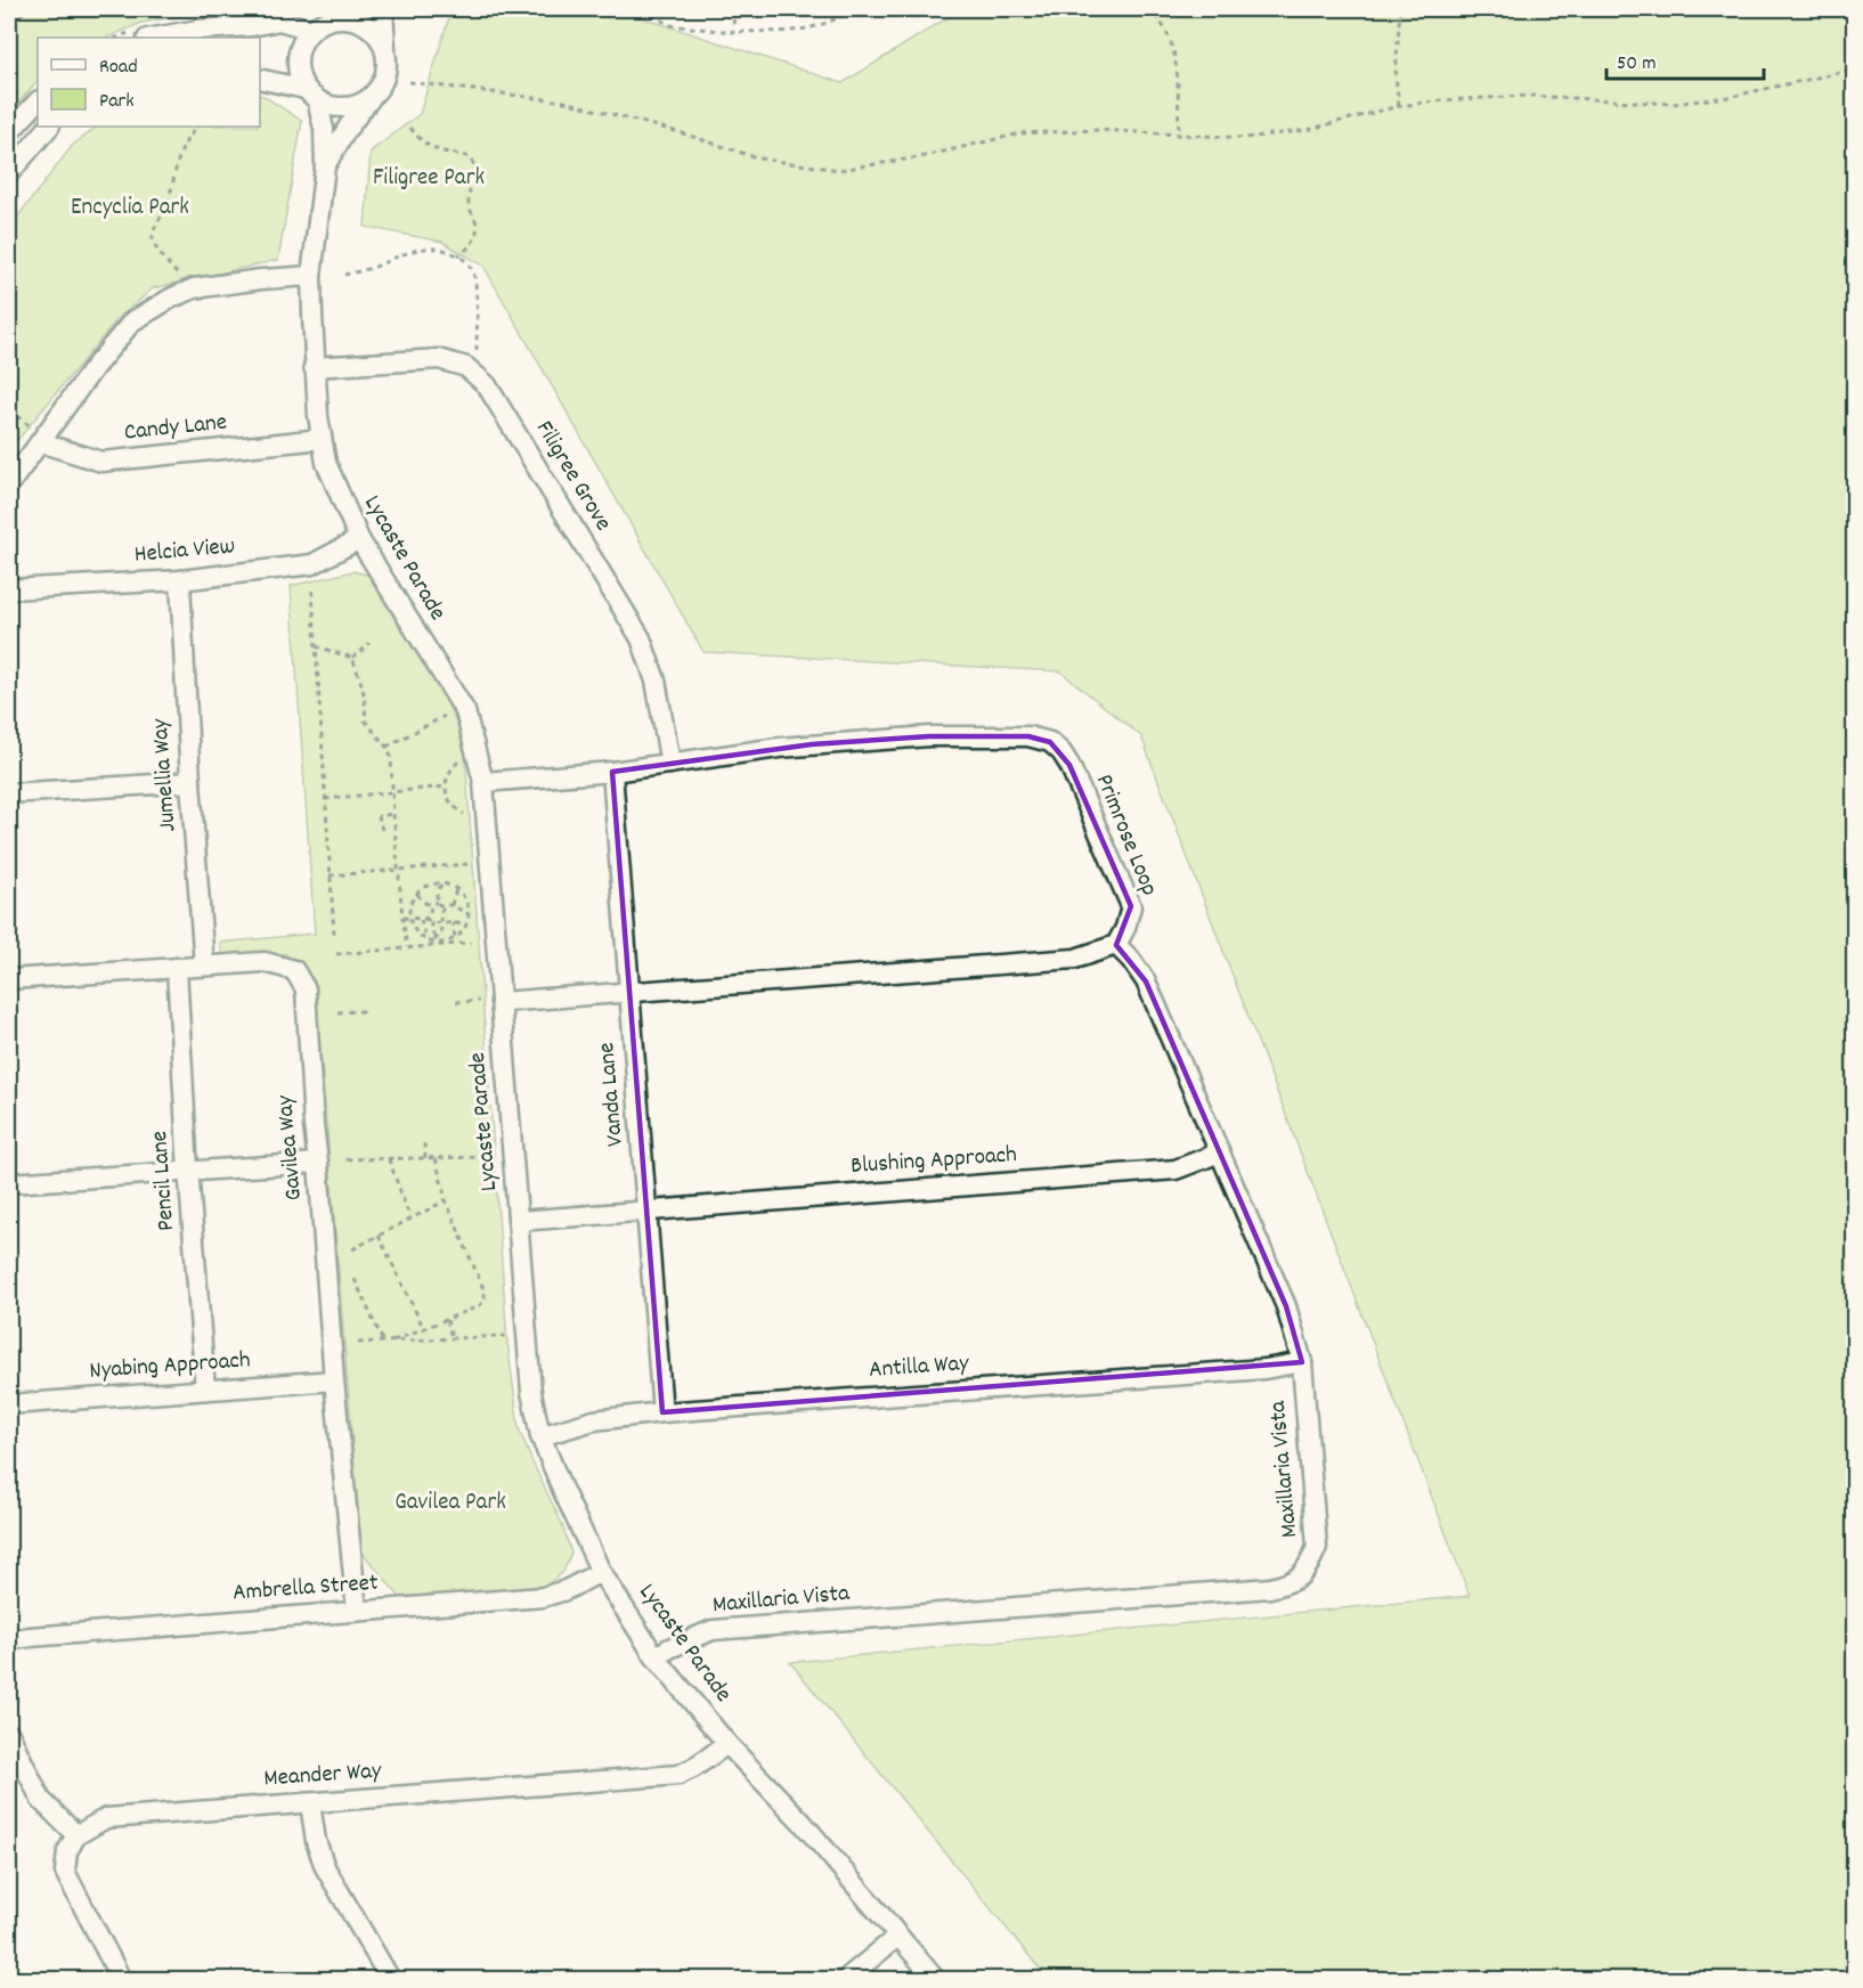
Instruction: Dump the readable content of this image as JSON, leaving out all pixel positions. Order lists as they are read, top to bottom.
{
  "streets": {
    "street": [
      "Candy Lane",
      "Filigree Grove",
      "Helcia View",
      "Lycaste Parade",
      "Jumellia Way",
      "Primrose Loop",
      "Vanda Lane",
      "Gavilea Way",
      "Blushing Approach",
      "Pencil Lane",
      "Nyabing Approach",
      "Antilla Way",
      "Maxillaria Vista",
      "Ambrella Street",
      "Meander Way"
    ]
  },
  "crossings": [
    ["Candy Lane", "Lycaste Parade"],
    ["Filigree Grove", "Lycaste Parade"],
    ["Filigree Grove", "Primrose Loop"],
    ["Helcia View", "Lycaste Parade"],
    ["Helcia View", "Jumellia Way"],
    ["Lycaste Parade", "Primrose Loop"],
    ["Lycaste Parade", "Blushing Approach"],
    ["Lycaste Parade", "Antilla Way"],
    ["Lycaste Parade", "Maxillaria Vista"],
    ["Lycaste Parade", "Ambrella Street"],
    ["Lycaste Parade", "Meander Way"],
    ["Jumellia Way", "Gavilea Way"],
    ["Primrose Loop", "Vanda Lane"],
    ["Primrose Loop", "Maxillaria Vista"],
    ["Vanda Lane", "Blushing Approach"],
    ["Vanda Lane", "Antilla Way"],
    ["Gavilea Way", "Pencil Lane"],
    ["Gavilea Way", "Nyabing Approach"],
    ["Gavilea Way", "Ambrella Street"],
    ["Blushing Approach", "Maxillaria Vista"],
    ["Pencil Lane", "Nyabing Approach"],
    ["Antilla Way", "Maxillaria Vista"]
  ],
  "parks": ["Filigree Park", "Encyclia Park", "Gavilea Park"],
  "legend": ["Road", "Park"],
  "scale_bar": "50 m"
}
